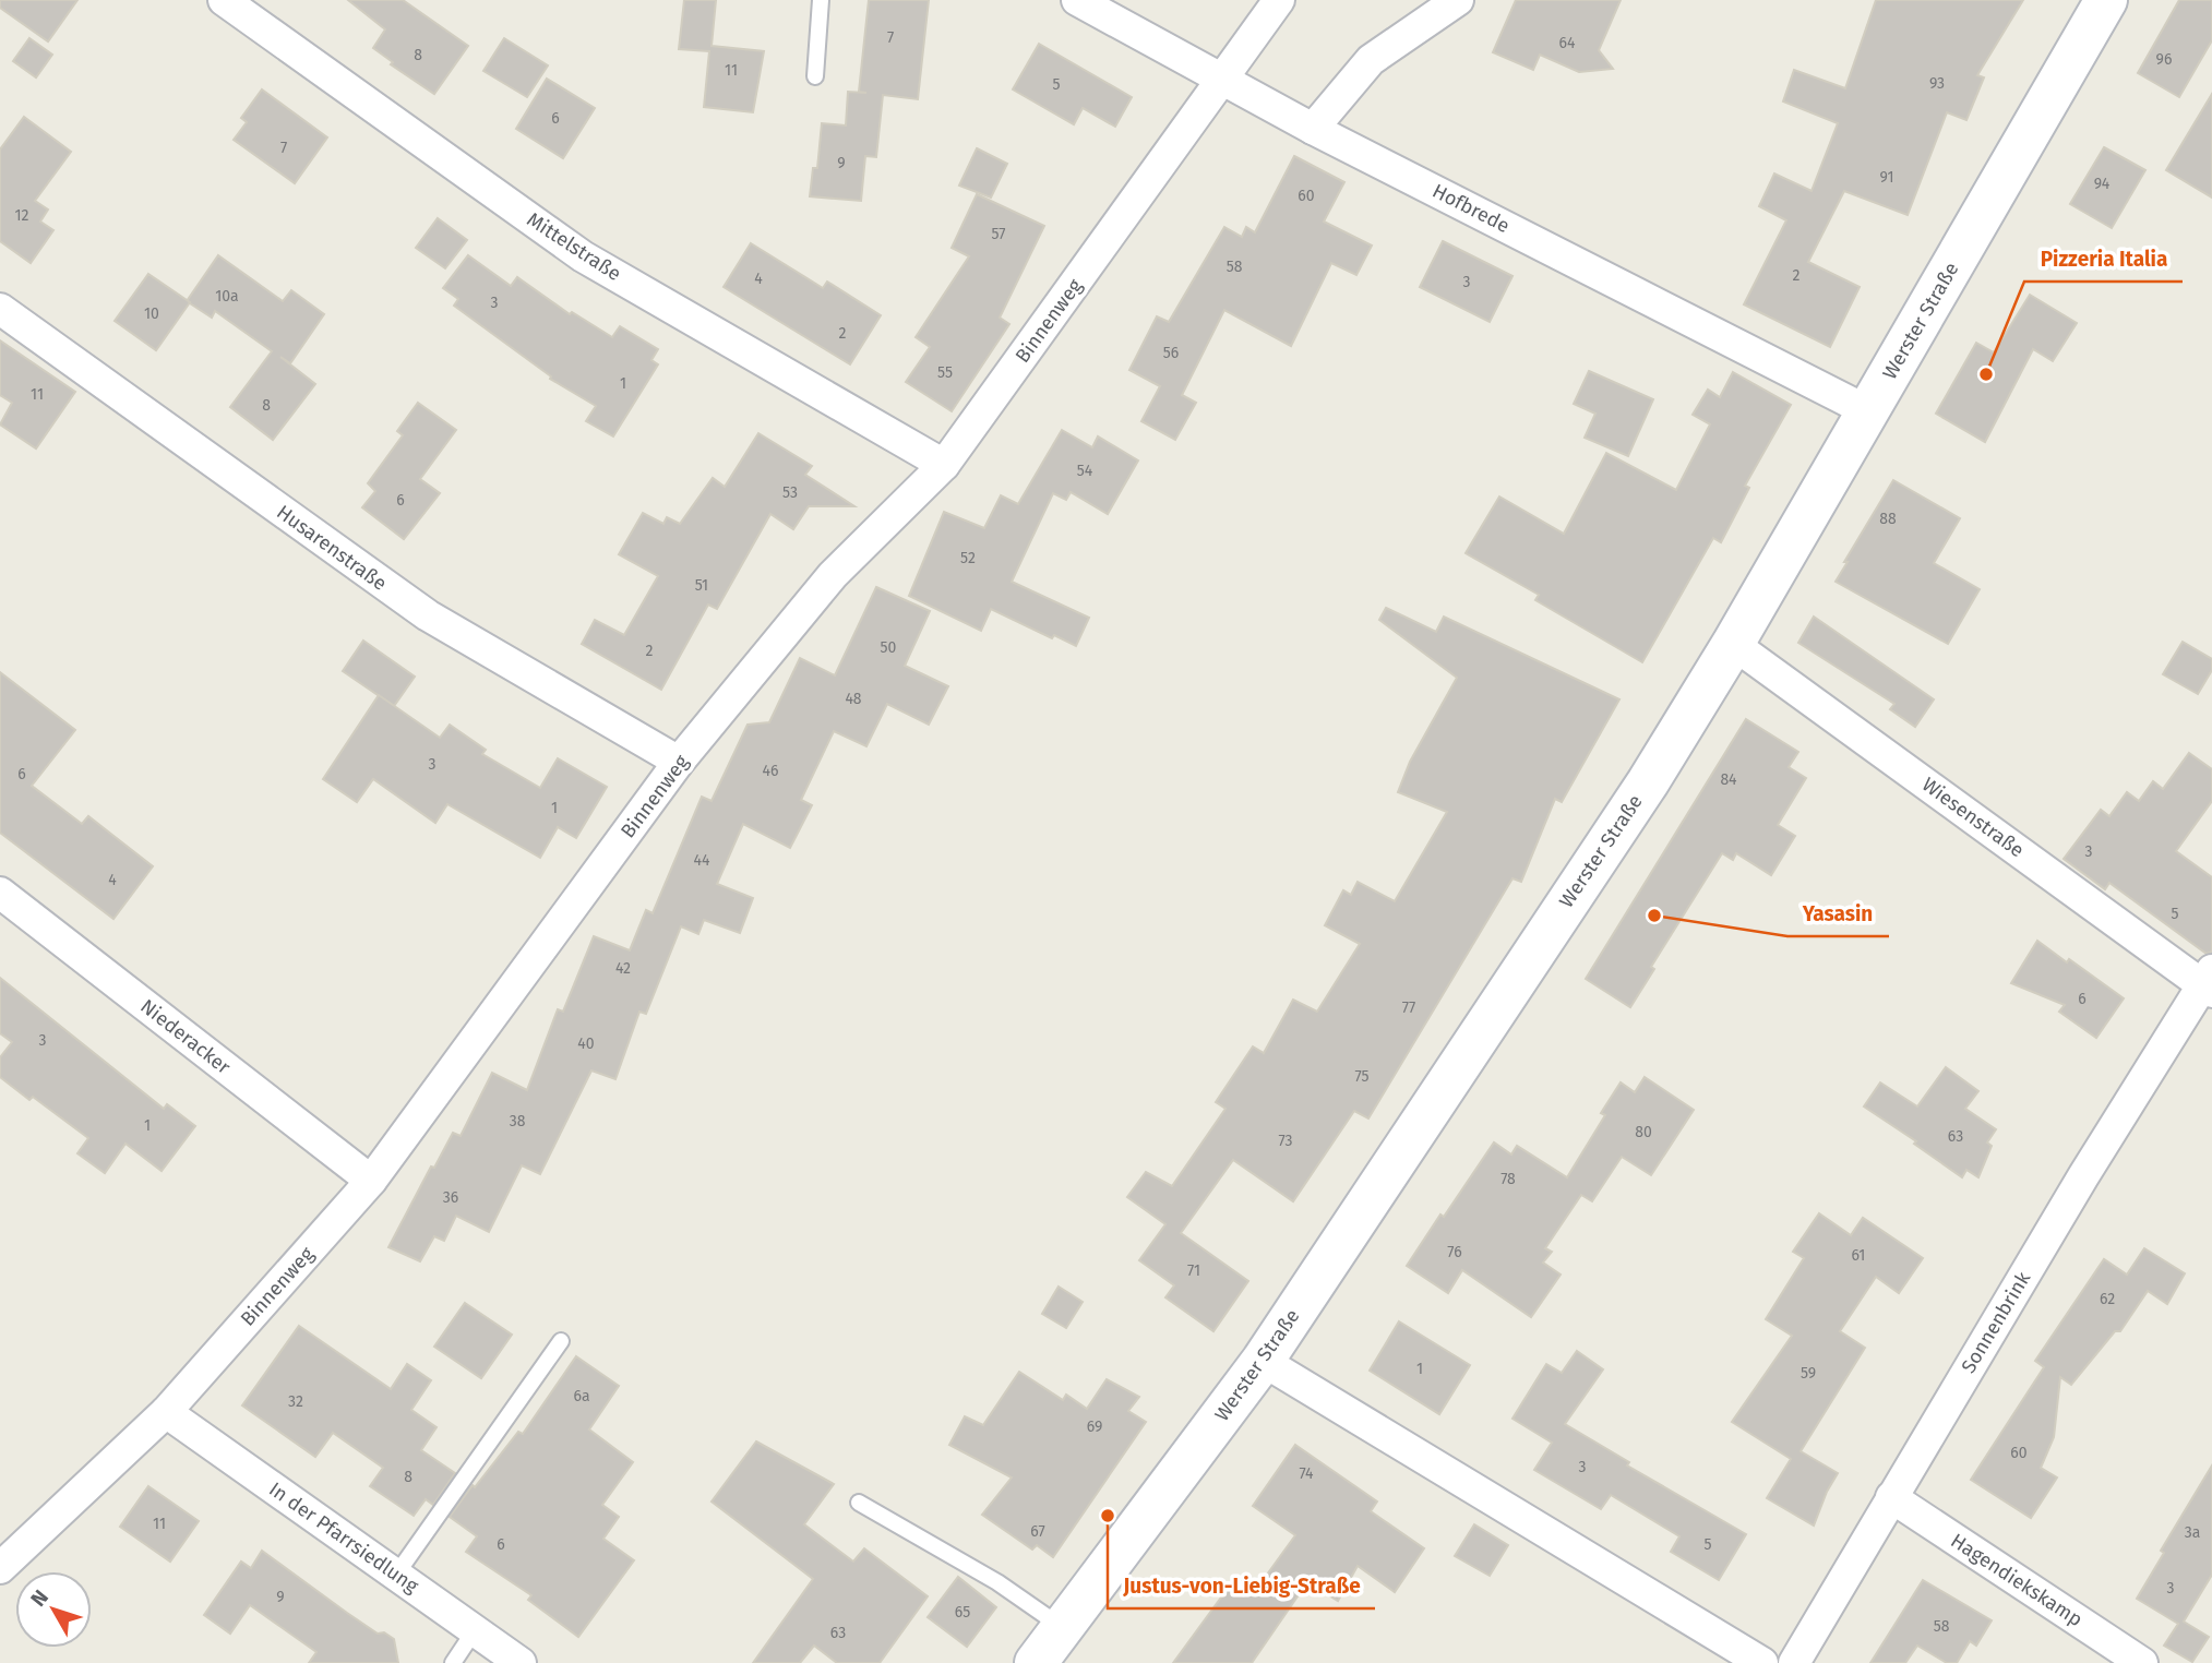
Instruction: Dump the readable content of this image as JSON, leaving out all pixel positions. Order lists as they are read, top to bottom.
{
  "streets": {
    "main road": ["Werster Straße"],
    "street": [
      "Hofbrede",
      "Mittelstraße",
      "Binnenweg",
      "Husarenstraße",
      "Wiesenstraße",
      "Niederacker",
      "Sonnenbrink",
      "In der Pfarrsiedlung",
      "Hagendiekskamp"
    ]
  },
  "crossings": [
    ["Hofbrede", "Binnenweg"],
    ["Hofbrede", "Werster Straße"],
    ["Mittelstraße", "Binnenweg"],
    ["Binnenweg", "Husarenstraße"],
    ["Binnenweg", "Niederacker"],
    ["Binnenweg", "In der Pfarrsiedlung"],
    ["Werster Straße", "Wiesenstraße"],
    ["Wiesenstraße", "Sonnenbrink"],
    ["Sonnenbrink", "Hagendiekskamp"]
  ],
  "places": ["Pizzeria Italia", "Yasasin", "Justus-von-Liebig-Straße"],
  "house_numbers": [
    "7",
    "64",
    "8",
    "96",
    "11",
    "93",
    "5",
    "6",
    "7",
    "9",
    "91",
    "94",
    "60",
    "12",
    "57",
    "58",
    "2",
    "4",
    "3",
    "10a",
    "3",
    "10",
    "2",
    "56",
    "55",
    "1",
    "11",
    "8",
    "54",
    "53",
    "6",
    "88",
    "52",
    "51",
    "50",
    "2",
    "48",
    "3",
    "46",
    "6",
    "84",
    "1",
    "3",
    "44",
    "4",
    "5",
    "42",
    "6",
    "77",
    "3",
    "40",
    "75",
    "38",
    "1",
    "80",
    "63",
    "73",
    "78",
    "36",
    "76",
    "61",
    "71",
    "62",
    "1",
    "59",
    "6a",
    "32",
    "69",
    "60",
    "3",
    "74",
    "8",
    "11",
    "67",
    "3a",
    "6",
    "5",
    "3",
    "9",
    "65",
    "58",
    "63"
  ],
  "north": "top left"
}
